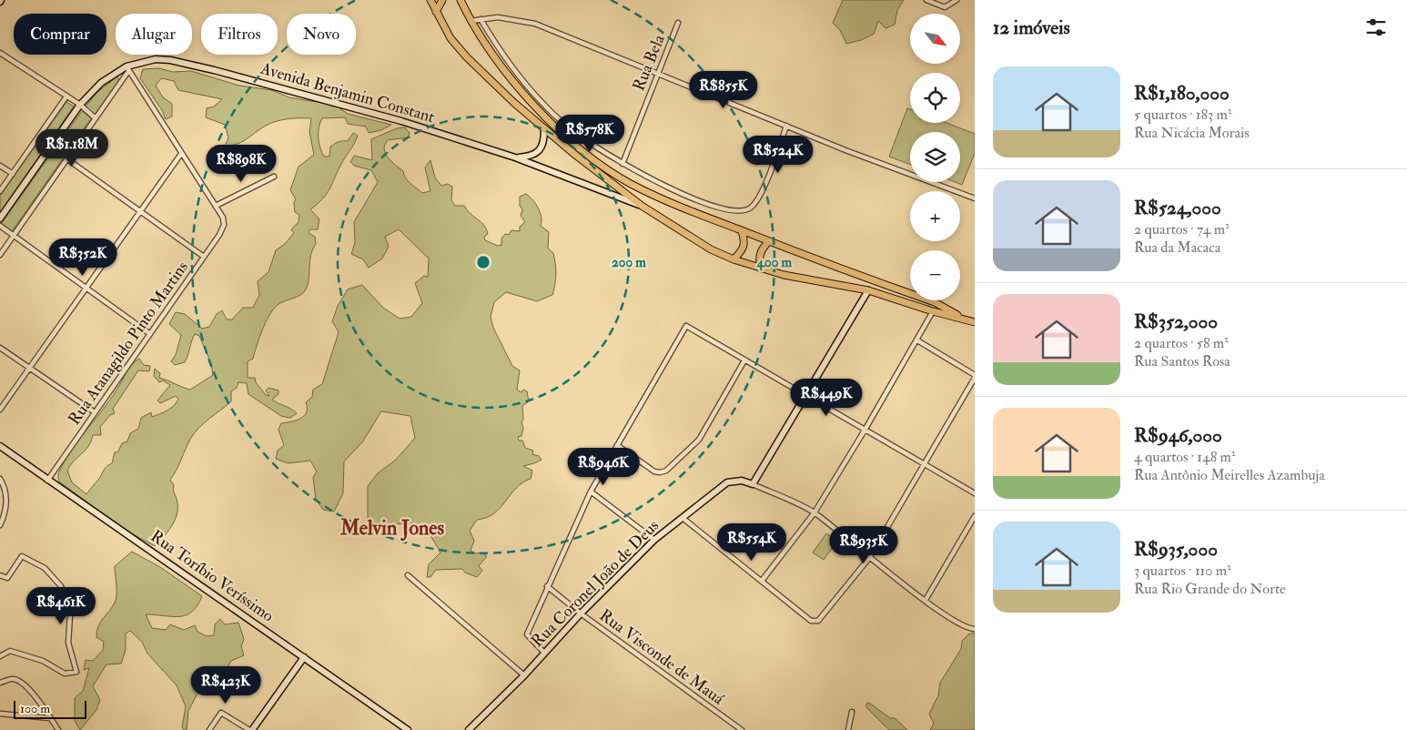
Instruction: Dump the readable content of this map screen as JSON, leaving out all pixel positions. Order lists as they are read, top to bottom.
{
  "streets": {
    "street": [
      "Rua Bela",
      "Avenida Benjamin Constant",
      "Rua Atanagildo Pinto Martins",
      "Rua Toríbio Veríssimo",
      "Rua Coronel João de Deus",
      "Rua Visconde de Mauá"
    ]
  },
  "crossings": [
    ["Rua Atanagildo Pinto Martins", "Rua Toríbio Veríssimo"],
    ["Rua Coronel João de Deus", "Rua Visconde de Mauá"]
  ],
  "districts": ["Melvin Jones"],
  "scale_bar": "100 m",
  "north": "bottom right",
  "page": {
    "heading": "12 imóveis",
    "map_buttons": ["+", "−"],
    "chip": [
      "Comprar",
      "Alugar",
      "Filtros",
      "Novo"
    ],
    "list": [
      {
        "name": "R$1,180,000",
        "note": "5 quartos · 183 m² · Rua Nicácia Morais"
      },
      {
        "name": "R$524,000",
        "note": "2 quartos · 74 m² · Rua da Macaca"
      },
      {
        "name": "R$352,000",
        "note": "2 quartos · 58 m² · Rua Santos Rosa"
      },
      {
        "name": "R$946,000",
        "note": "4 quartos · 148 m² · Rua Antônio Meirelles Azambuja"
      },
      {
        "name": "R$935,000",
        "note": "3 quartos · 110 m² · Rua Rio Grande do Norte"
      }
    ],
    "price": [
      "R$855K",
      "R$578K",
      "R$1.18M",
      "R$524K",
      "R$898K",
      "R$352K",
      "R$449K",
      "R$946K",
      "R$554K",
      "R$935K",
      "R$461K",
      "R$423K"
    ],
    "scale": "100 m"
  },
  "rings": ["200 m", "400 m"]
}
